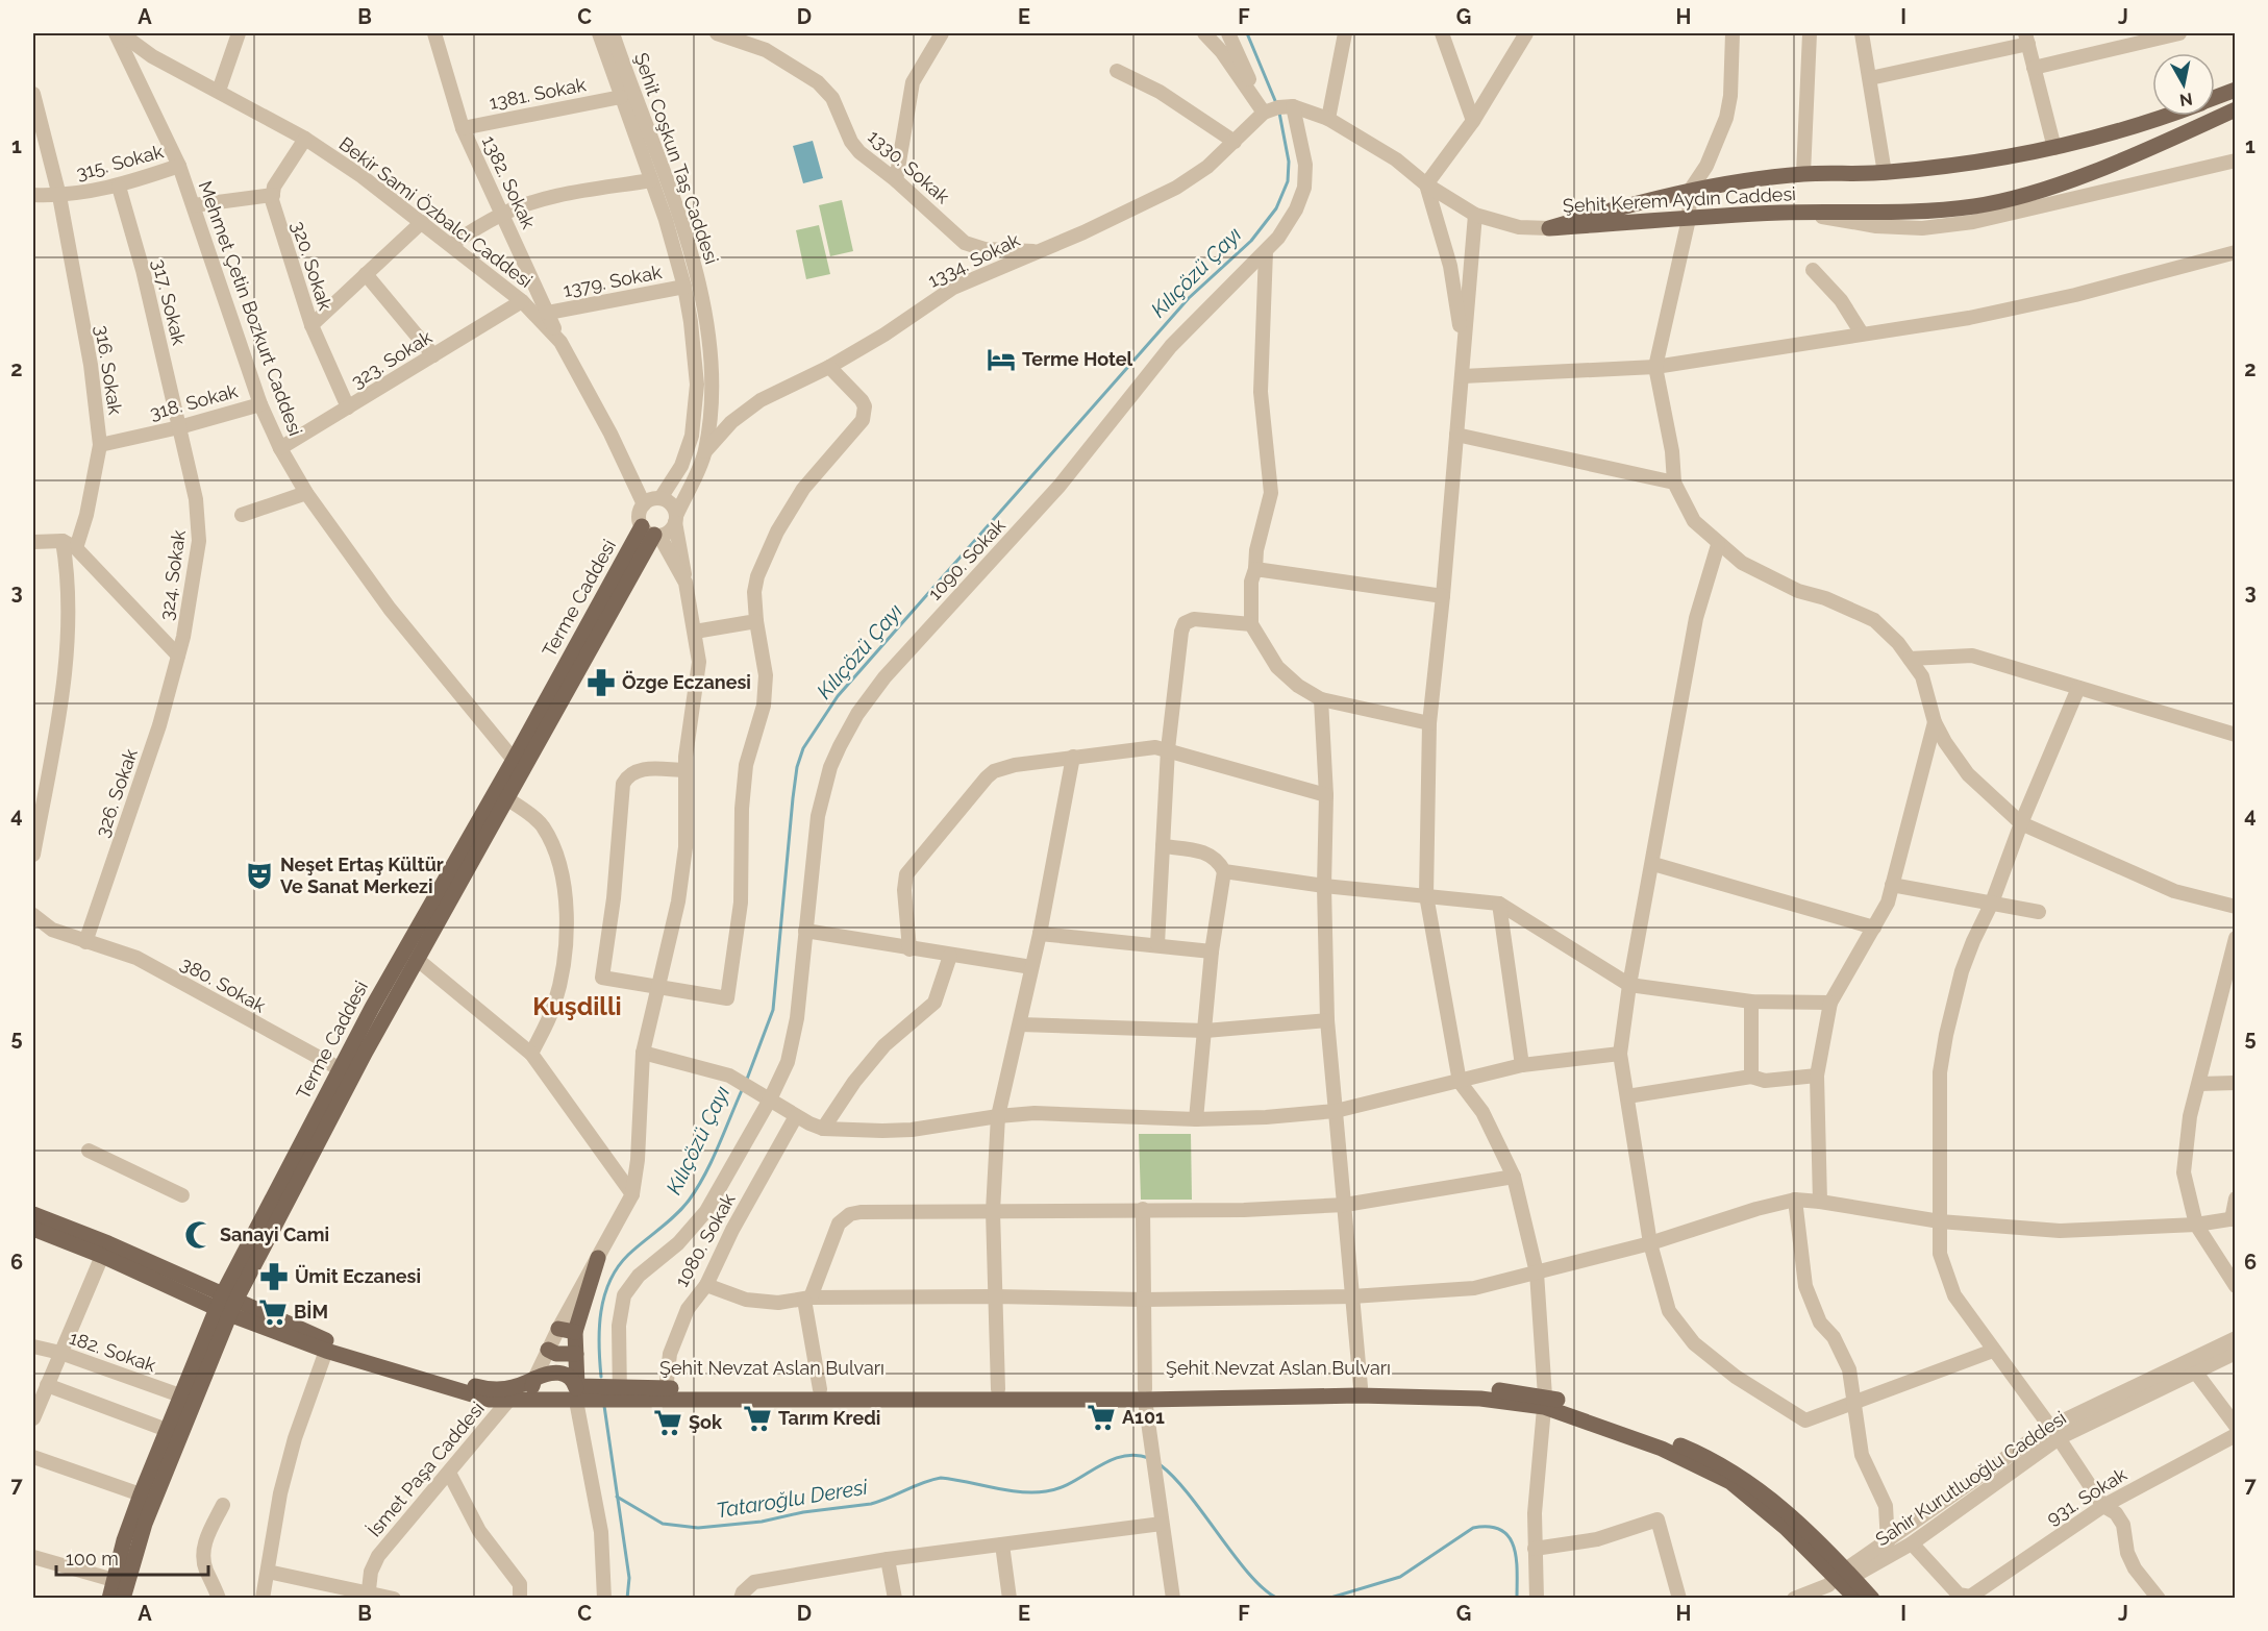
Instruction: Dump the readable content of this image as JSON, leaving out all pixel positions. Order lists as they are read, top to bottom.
{
  "streets": {
    "main road": ["Şehit Kerem Aydın Caddesi", "Terme Caddesi", "Şehit Nevzat Aslan Bulvarı"],
    "street": [
      "1381. Sokak",
      "Şehit Coşkun Taş Caddesi",
      "315. Sokak",
      "1330. Sokak",
      "1382. Sokak",
      "Bekir Sami Özbalcı Caddesi",
      "1334. Sokak",
      "320. Sokak",
      "1379. Sokak",
      "317. Sokak",
      "Mehmet Çetin Bozkurt Caddesi",
      "323. Sokak",
      "316. Sokak",
      "318. Sokak",
      "1090. Sokak",
      "324. Sokak",
      "326. Sokak",
      "380. Sokak",
      "1080. Sokak",
      "182. Sokak",
      "İsmet Paşa Caddesi",
      "Sahir Kurutluoğlu Caddesi",
      "931. Sokak"
    ]
  },
  "crossings": [
    ["1381. Sokak", "Şehit Coşkun Taş Caddesi"],
    ["1381. Sokak", "1382. Sokak"],
    ["Şehit Coşkun Taş Caddesi", "Bekir Sami Özbalcı Caddesi"],
    ["Şehit Coşkun Taş Caddesi", "1334. Sokak"],
    ["Şehit Coşkun Taş Caddesi", "1379. Sokak"],
    ["Şehit Coşkun Taş Caddesi", "Terme Caddesi"],
    ["315. Sokak", "317. Sokak"],
    ["315. Sokak", "Mehmet Çetin Bozkurt Caddesi"],
    ["315. Sokak", "316. Sokak"],
    ["1330. Sokak", "1334. Sokak"],
    ["1382. Sokak", "Bekir Sami Özbalcı Caddesi"],
    ["1382. Sokak", "1379. Sokak"],
    ["Bekir Sami Özbalcı Caddesi", "323. Sokak"],
    ["Bekir Sami Özbalcı Caddesi", "Terme Caddesi"],
    ["320. Sokak", "323. Sokak"],
    ["317. Sokak", "318. Sokak"],
    ["317. Sokak", "324. Sokak"],
    ["Mehmet Çetin Bozkurt Caddesi", "323. Sokak"],
    ["Mehmet Çetin Bozkurt Caddesi", "318. Sokak"],
    ["Mehmet Çetin Bozkurt Caddesi", "Terme Caddesi"],
    ["316. Sokak", "318. Sokak"],
    ["318. Sokak", "324. Sokak"],
    ["1090. Sokak", "Şehit Nevzat Aslan Bulvarı"],
    ["324. Sokak", "326. Sokak"],
    ["Terme Caddesi", "380. Sokak"],
    ["Terme Caddesi", "182. Sokak"],
    ["326. Sokak", "380. Sokak"],
    ["1080. Sokak", "Şehit Nevzat Aslan Bulvarı"],
    ["Şehit Nevzat Aslan Bulvarı", "Sahir Kurutluoğlu Caddesi"]
  ],
  "districts": ["Kuşdilli"],
  "water": ["Kılıçözü Çayı", "Tataroğlu Deresi"],
  "places": {
    "hotel": ["Terme Hotel"],
    "pharmacy": ["Özge Eczanesi", "Ümit Eczanesi"],
    "theatre": ["Neşet Ertaş Kültür Ve Sanat Merkezi"],
    "mosque": ["Sanayi Cami"],
    "supermarket": [
      "BİM",
      "A101",
      "Tarım Kredi",
      "Şok"
    ]
  },
  "scale_bar": "100 m",
  "north": "bottom",
  "grid": {
    "columns": [
      "A",
      "B",
      "C",
      "D",
      "E",
      "F",
      "G",
      "H",
      "I",
      "J"
    ],
    "rows": [
      "1",
      "2",
      "3",
      "4",
      "5",
      "6",
      "7"
    ]
  }
}
